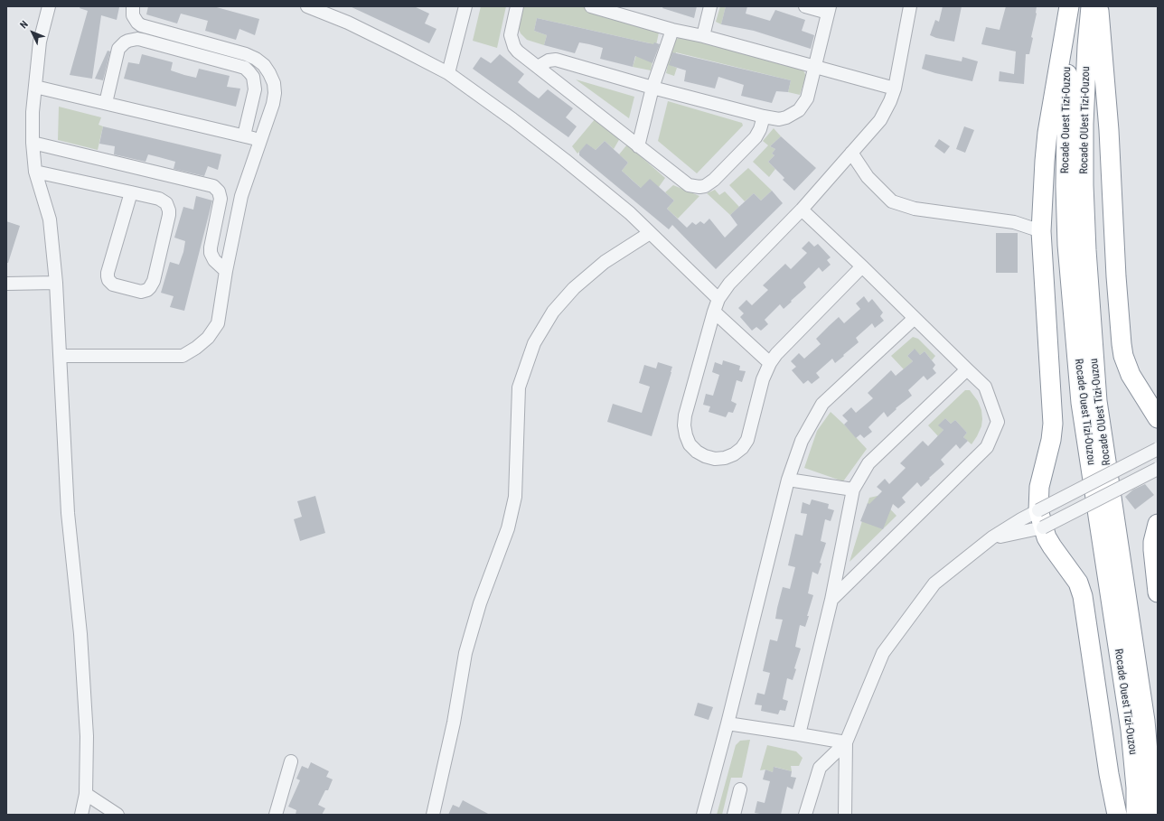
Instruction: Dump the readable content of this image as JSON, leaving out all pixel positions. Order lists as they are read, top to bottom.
{
  "streets": {
    "highway": ["Rocade Ouest Tizi-Ouzou", "Rocade OUest Tizi-Ouzou"]
  },
  "north": "top left"
}
